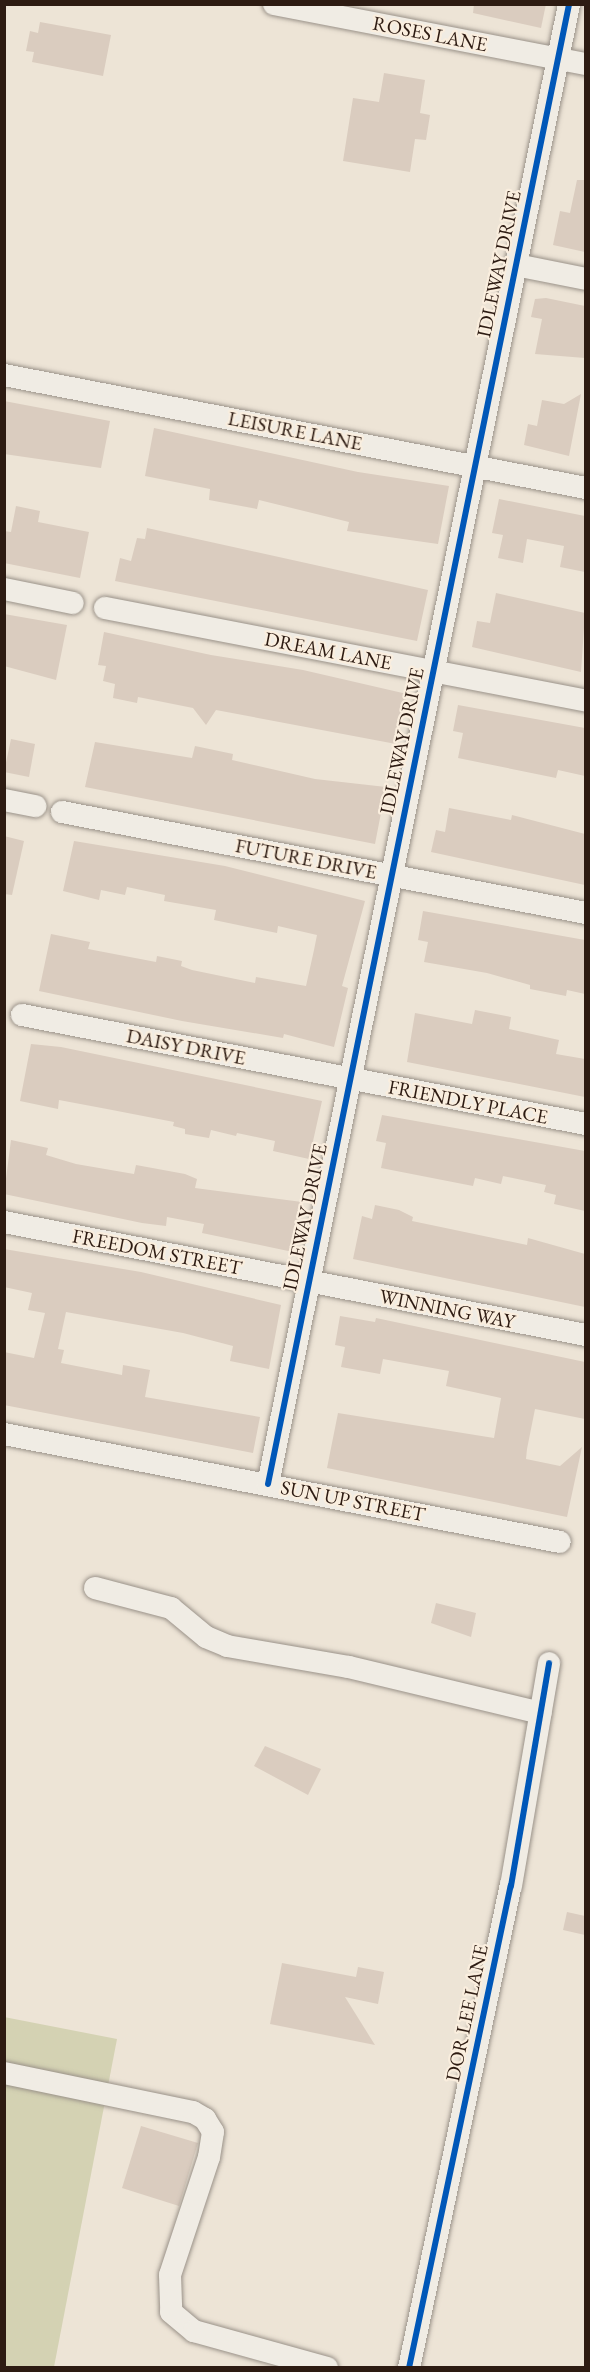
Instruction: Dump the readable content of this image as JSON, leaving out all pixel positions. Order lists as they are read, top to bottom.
{
  "streets": {
    "street": [
      "ROSES LANE",
      "IDLEWAY DRIVE",
      "LEISURE LANE",
      "DREAM LANE",
      "FUTURE DRIVE",
      "DAISY DRIVE",
      "FRIENDLY PLACE",
      "FREEDOM STREET",
      "WINNING WAY",
      "SUN UP STREET",
      "DOR LEE LANE"
    ]
  },
  "crossings": [
    ["ROSES LANE", "IDLEWAY DRIVE"],
    ["IDLEWAY DRIVE", "LEISURE LANE"],
    ["IDLEWAY DRIVE", "DREAM LANE"],
    ["IDLEWAY DRIVE", "FUTURE DRIVE"],
    ["IDLEWAY DRIVE", "DAISY DRIVE"],
    ["IDLEWAY DRIVE", "FRIENDLY PLACE"],
    ["IDLEWAY DRIVE", "FREEDOM STREET"],
    ["IDLEWAY DRIVE", "WINNING WAY"],
    ["IDLEWAY DRIVE", "SUN UP STREET"],
    ["DAISY DRIVE", "FRIENDLY PLACE"],
    ["FREEDOM STREET", "WINNING WAY"]
  ]
}
